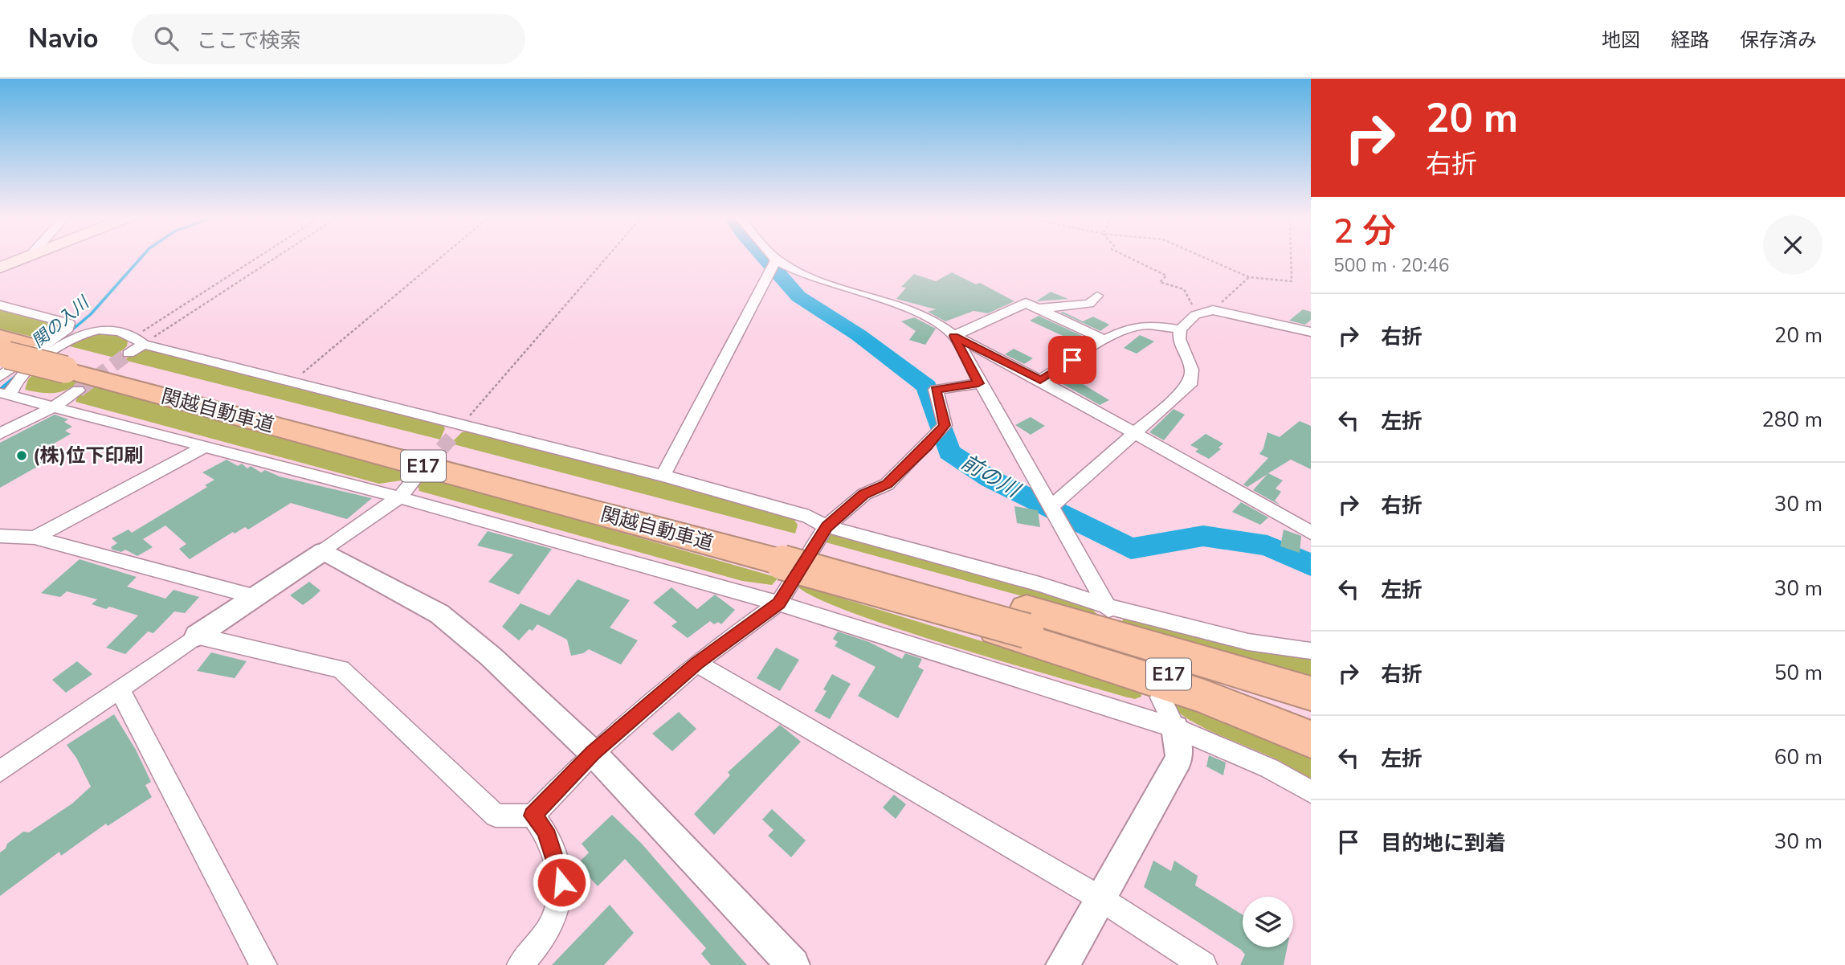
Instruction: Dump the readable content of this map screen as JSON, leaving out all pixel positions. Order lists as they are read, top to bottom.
{
  "streets": {
    "highway": ["関越自動車道", "E17"]
  },
  "water": ["関の入川", "前の川"],
  "places": ["(株)位下印刷"],
  "page": {
    "header": "Navio",
    "search": "ここで検索",
    "nav": ["地図", "経路", "保存済み"],
    "turn": ["20 m", "右折"],
    "heading": ["2 分", "500 m · 20:46"],
    "list": [
      {
        "name": "右折",
        "value": "20 m"
      },
      {
        "name": "左折",
        "value": "280 m"
      },
      {
        "name": "右折",
        "value": "30 m"
      },
      {
        "name": "左折",
        "value": "30 m"
      },
      {
        "name": "右折",
        "value": "50 m"
      },
      {
        "name": "左折",
        "value": "60 m"
      },
      {
        "name": "目的地に到着",
        "value": "30 m"
      }
    ]
  }
}
